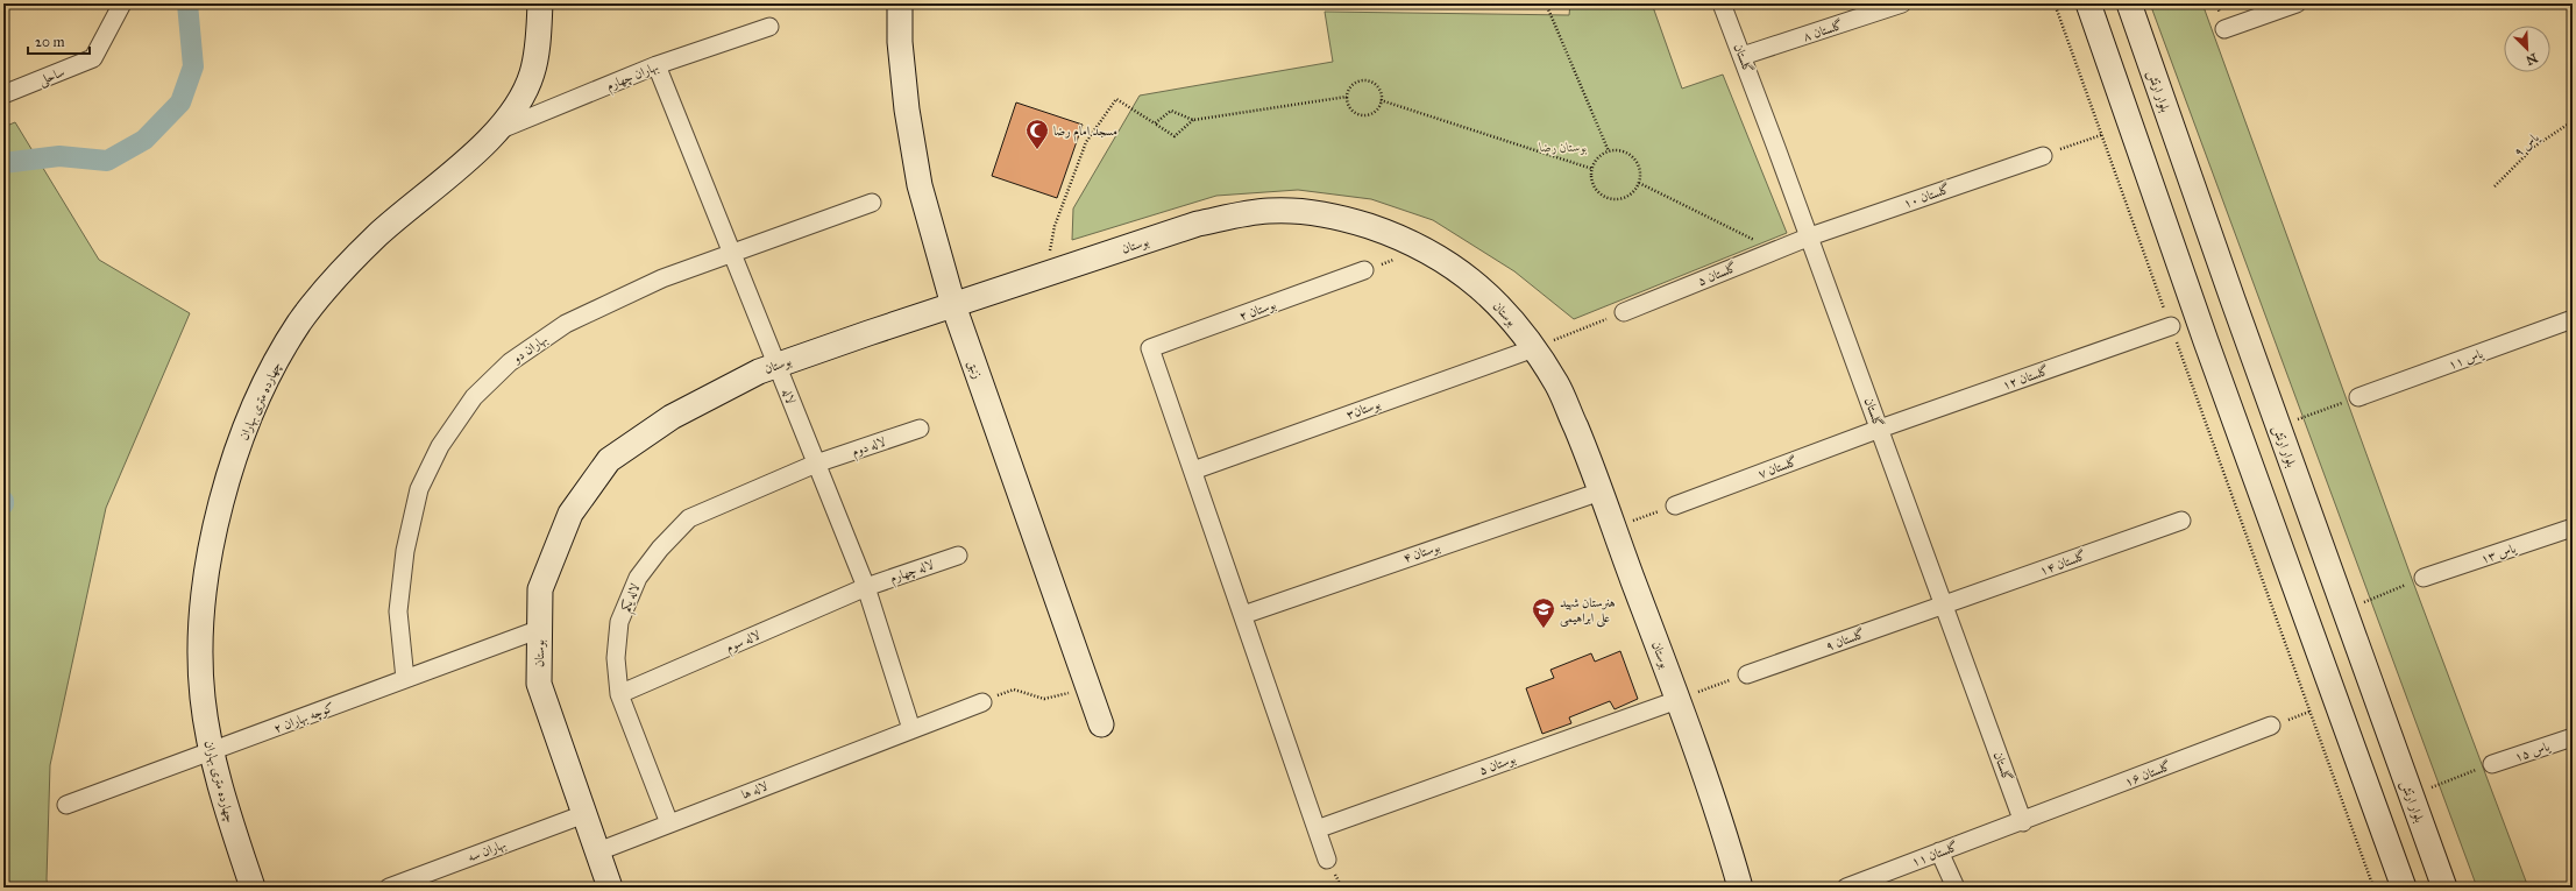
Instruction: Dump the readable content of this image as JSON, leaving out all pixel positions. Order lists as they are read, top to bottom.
{
  "streets": {
    "street": [
      "گلستان ۸",
      "گلستان",
      "ساحلی",
      "بهاران چهارم",
      "بلوار ارتش",
      "گلستان ۱۰",
      "بوستان",
      "گلستان ۵",
      "بوستان ۲",
      "بهاران دو",
      "یاس ۱۱",
      "زنبق",
      "گلستان ۱۲",
      "لاله",
      "چهارده متری بهاران",
      "بوستان۳",
      "لاله دوم",
      "گلستان ۷",
      "بوستان ۴",
      "یاس ۱۳",
      "گلستان ۱۴",
      "لاله چهارم",
      "لاله یکم",
      "گلستان ۹",
      "لاله سوم",
      "کوچه بهاران ۲",
      "یاس ۱۵",
      "بوستان ۵",
      "گلستان ۱۶",
      "لاله ها",
      "بهاران سه",
      "گلستان ۱۱"
    ],
    "path": ["یاس ۹"]
  },
  "crossings": [
    ["گلستان ۸", "گلستان"],
    ["گلستان", "گلستان ۱۰"],
    ["گلستان", "گلستان ۵"],
    ["گلستان", "گلستان ۱۲"],
    ["گلستان", "گلستان ۷"],
    ["گلستان", "گلستان ۱۴"],
    ["گلستان", "گلستان ۹"],
    ["گلستان", "گلستان ۱۶"],
    ["گلستان", "گلستان ۱۱"],
    ["بهاران چهارم", "لاله"],
    ["بهاران چهارم", "چهارده متری بهاران"],
    ["گلستان ۱۰", "گلستان ۵"],
    ["بوستان", "زنبق"],
    ["بوستان", "لاله"],
    ["بوستان", "بوستان۳"],
    ["بوستان", "بوستان ۴"],
    ["بوستان", "کوچه بهاران ۲"],
    ["بوستان", "بوستان ۵"],
    ["بوستان", "لاله ها"],
    ["بوستان", "بهاران سه"],
    ["بوستان ۲", "بوستان۳"],
    ["بهاران دو", "لاله"],
    ["بهاران دو", "کوچه بهاران ۲"],
    ["گلستان ۱۲", "گلستان ۷"],
    ["لاله", "لاله دوم"],
    ["لاله", "لاله چهارم"],
    ["لاله", "لاله یکم"],
    ["لاله", "لاله سوم"],
    ["لاله", "لاله ها"],
    ["چهارده متری بهاران", "کوچه بهاران ۲"],
    ["لاله دوم", "لاله یکم"],
    ["گلستان ۱۴", "گلستان ۹"],
    ["لاله چهارم", "لاله سوم"],
    ["لاله یکم", "لاله سوم"],
    ["لاله یکم", "لاله ها"],
    ["گلستان ۱۶", "گلستان ۱۱"]
  ],
  "parks": ["بوستان رضا"],
  "places": {
    "mosque": ["مسجد امام رضا"],
    "school or university": ["هنرستان شهید علی ابراهیمی"]
  },
  "scale_bar": "20 m",
  "north": "bottom right"
}
